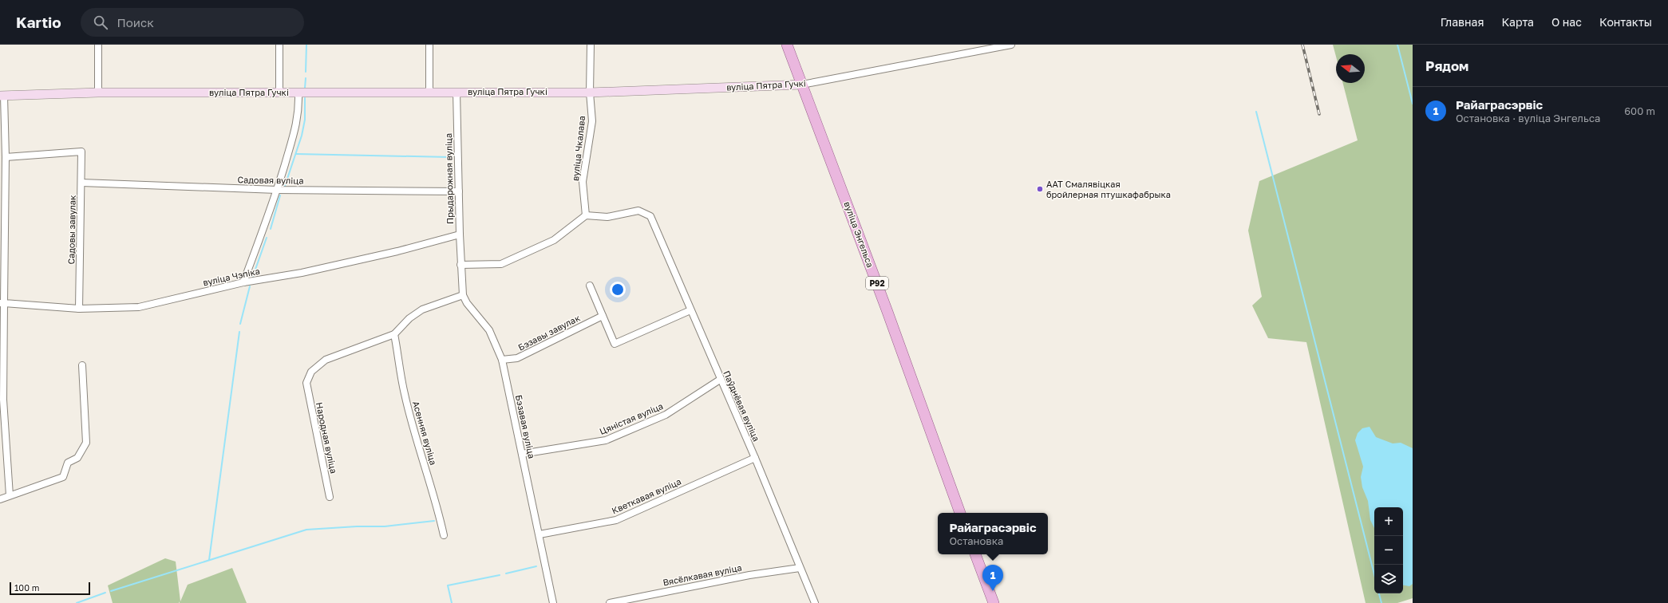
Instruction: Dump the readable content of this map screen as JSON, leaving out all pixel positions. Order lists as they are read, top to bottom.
{
  "streets": {
    "main road": ["вуліца Энгельса", "Р92"],
    "street": [
      "вуліца Пятра Гучкі",
      "вуліца Чкалава",
      "Прыдарожная вуліца",
      "Садовая вуліца",
      "Садовы завулак",
      "вуліца Чэпіка",
      "Бэзавы завулак",
      "Паўднёвая вуліца",
      "Цяністая вуліца",
      "Бэзавая вуліца",
      "Асенняя вуліца",
      "Народная вуліца",
      "Кветкавая вуліца",
      "Вясёлкавая вуліца"
    ]
  },
  "crossings": [
    ["вуліца Пятра Гучкі", "вуліца Чкалава"],
    ["вуліца Пятра Гучкі", "Прыдарожная вуліца"],
    ["вуліца Пятра Гучкі", "вуліца Энгельса"],
    ["вуліца Чкалава", "Паўднёвая вуліца"],
    ["Прыдарожная вуліца", "Садовая вуліца"],
    ["Прыдарожная вуліца", "вуліца Чэпіка"],
    ["Прыдарожная вуліца", "Бэзавая вуліца"],
    ["Садовая вуліца", "Садовы завулак"],
    ["Садовы завулак", "вуліца Чэпіка"],
    ["Бэзавы завулак", "Бэзавая вуліца"],
    ["Паўднёвая вуліца", "Цяністая вуліца"],
    ["Паўднёвая вуліца", "Кветкавая вуліца"],
    ["Паўднёвая вуліца", "Вясёлкавая вуліца"],
    ["Цяністая вуліца", "Бэзавая вуліца"],
    ["Бэзавая вуліца", "Кветкавая вуліца"],
    ["Асенняя вуліца", "Народная вуліца"]
  ],
  "places": ["ААТ Смалявіцкая бройлерная птушкафабрыка"],
  "scale_bar": "100 m",
  "north": "left",
  "page": {
    "header": "Kartio",
    "search": "Поиск",
    "nav": [
      "Главная",
      "Карта",
      "О нас",
      "Контакты"
    ],
    "heading": "Рядом",
    "list": [
      {
        "mark": "1",
        "name": "Райаграсэрвіс",
        "note": "Остановка · вуліца Энгельса",
        "value": "600 m"
      }
    ],
    "map_buttons": ["+", "−"],
    "popup": ["Райаграсэрвіс", "Остановка"],
    "pins": "1",
    "scale": "100 m"
  }
}
